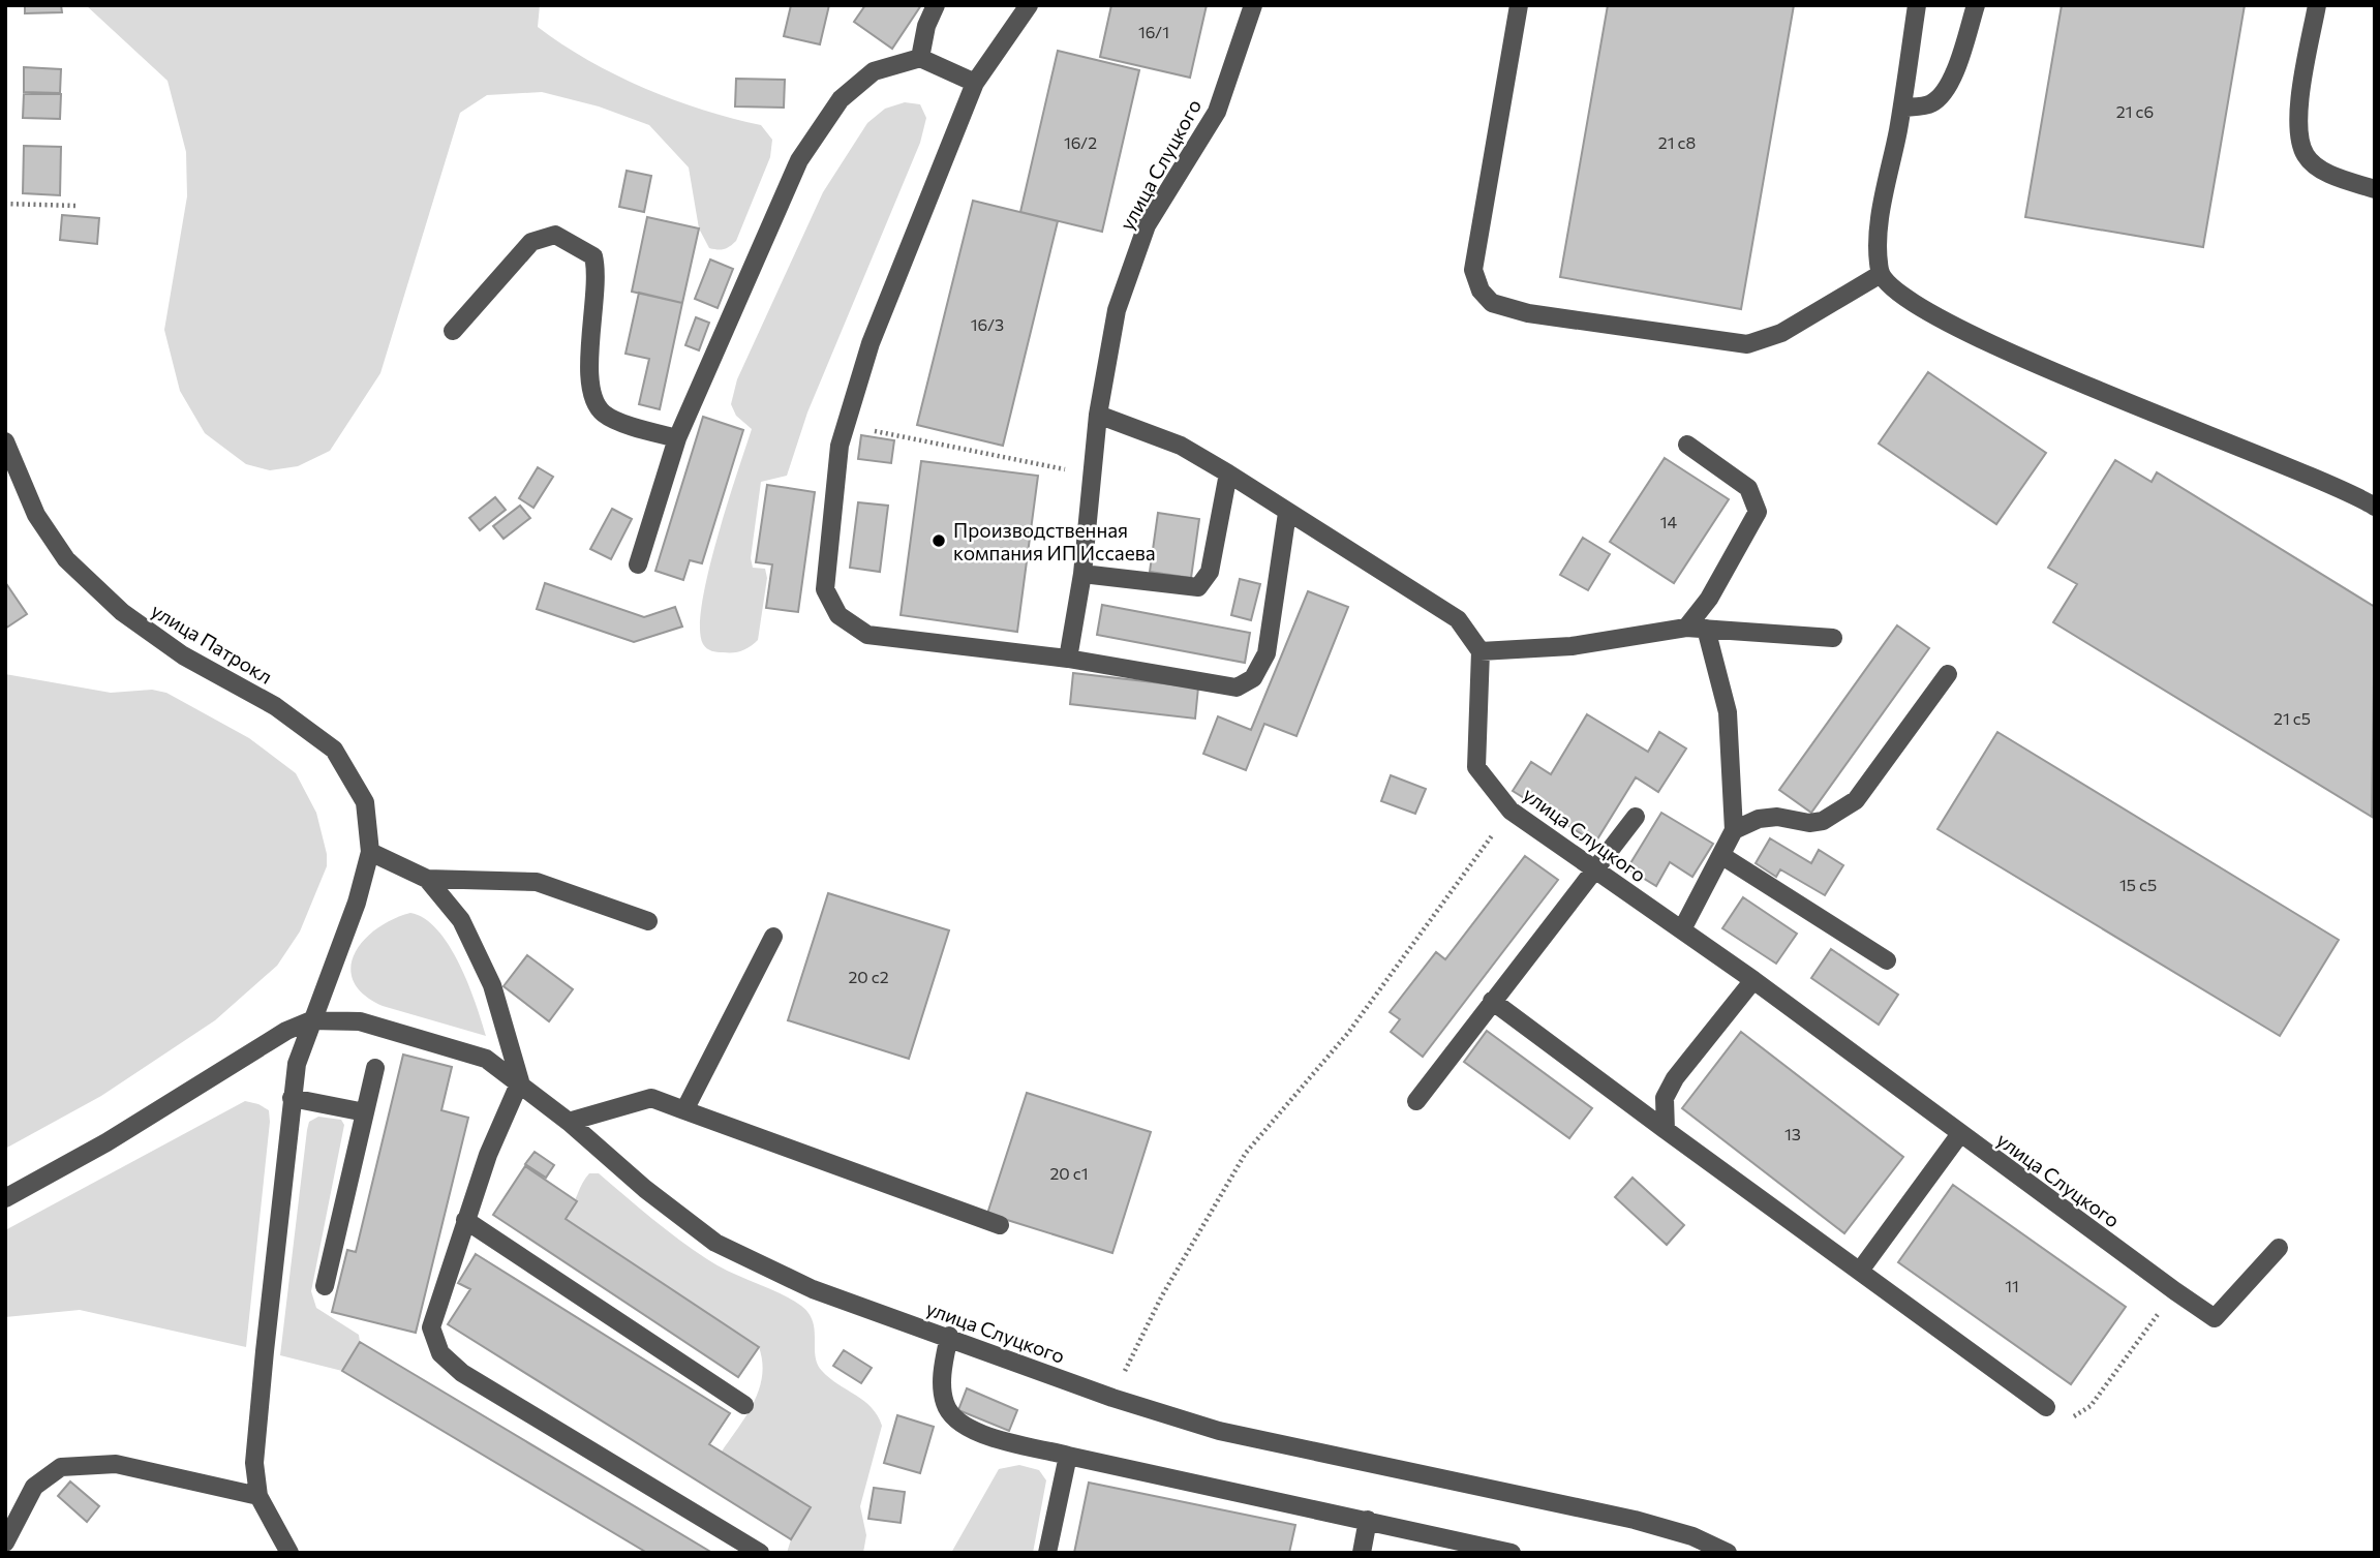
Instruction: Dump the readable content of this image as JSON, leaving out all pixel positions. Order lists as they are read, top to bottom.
{
  "streets": {
    "street": ["улица Слуцкого", "улица Патрокл"]
  },
  "places": ["Производственная компания ИП Иссаева"],
  "house_numbers": [
    "16/1",
    "21 с6",
    "16/2",
    "21 с8",
    "16/3",
    "14",
    "21 с5",
    "15 с5",
    "20 с2",
    "13",
    "20 с1",
    "11"
  ]
}
